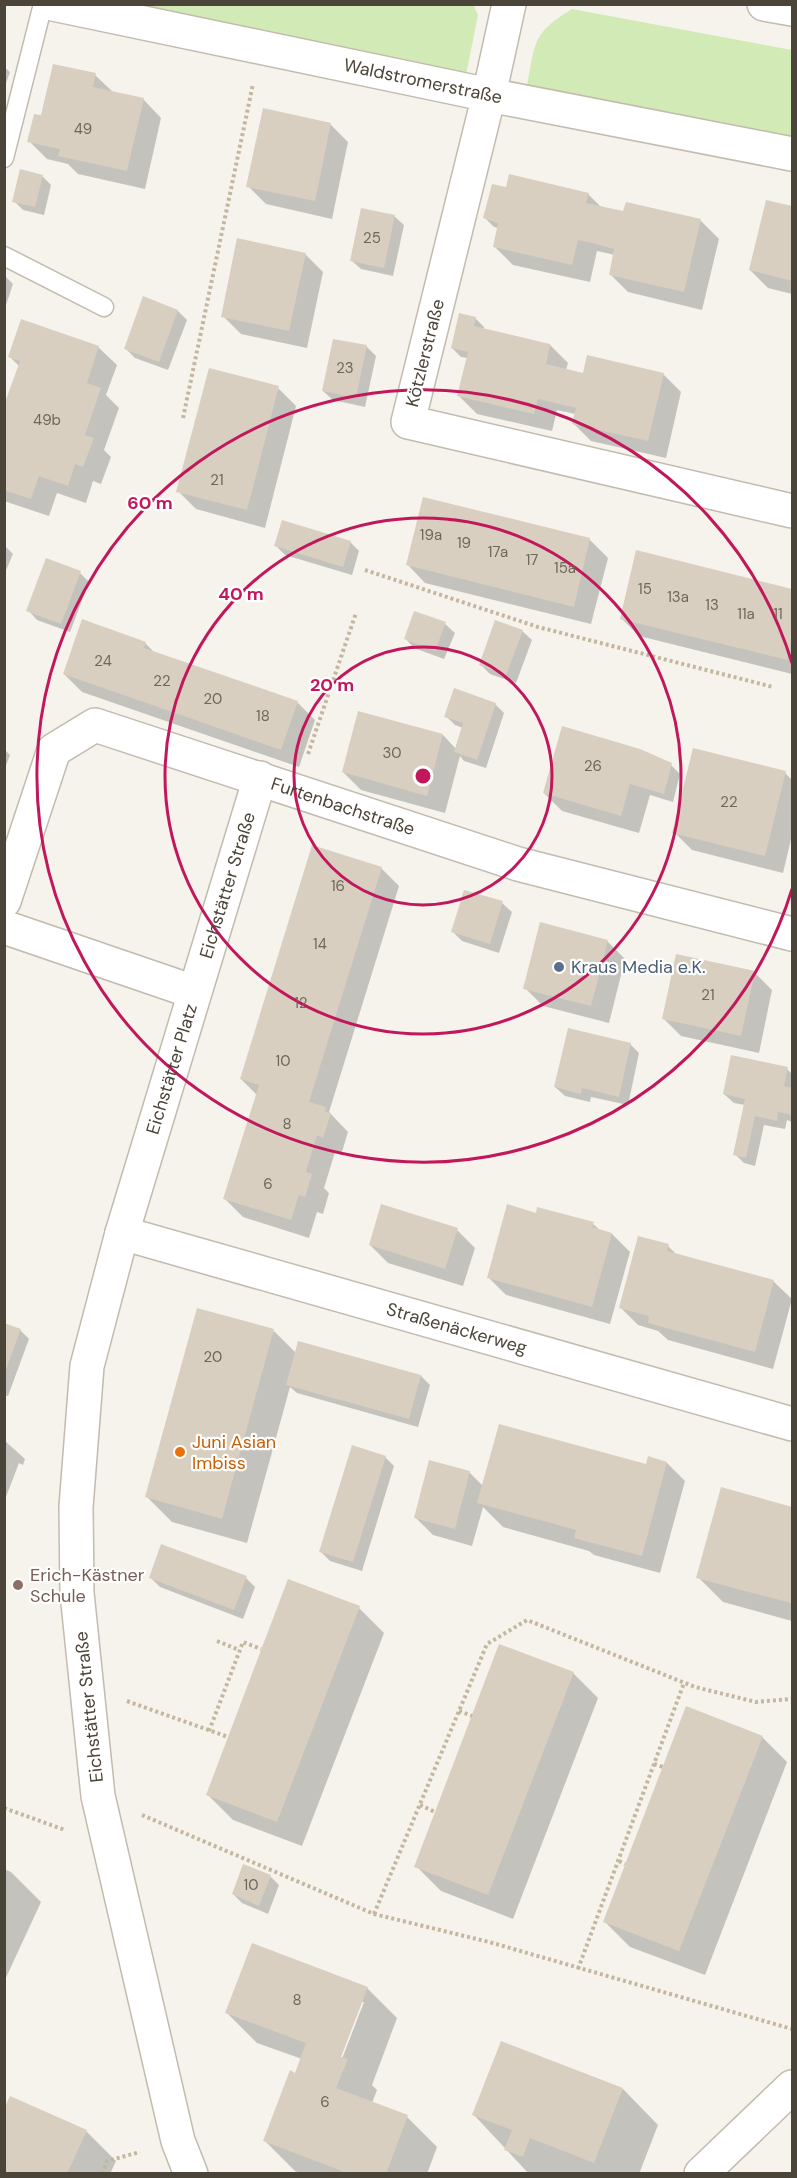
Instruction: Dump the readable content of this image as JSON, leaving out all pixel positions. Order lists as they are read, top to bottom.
{
  "streets": {
    "street": [
      "Waldstromerstraße",
      "Kötzlerstraße",
      "Furtenbachstraße",
      "Eichstätter Straße",
      "Eichstätter Platz",
      "Straßenäckerweg"
    ]
  },
  "crossings": [
    ["Waldstromerstraße", "Kötzlerstraße"],
    ["Furtenbachstraße", "Eichstätter Straße"],
    ["Eichstätter Straße", "Eichstätter Platz"],
    ["Eichstätter Straße", "Straßenäckerweg"],
    ["Eichstätter Platz", "Straßenäckerweg"]
  ],
  "places": ["Kraus Media e.K.", "Juni Asian Imbiss", "Erich-Kästner Schule"],
  "house_numbers": [
    "49",
    "25",
    "23",
    "49b",
    "21",
    "19a",
    "19",
    "17a",
    "17",
    "15a",
    "15",
    "13a",
    "13",
    "11a",
    "11",
    "24",
    "22",
    "20",
    "18",
    "30",
    "26",
    "22",
    "16",
    "14",
    "21",
    "12",
    "10",
    "8",
    "6",
    "20",
    "10",
    "8",
    "6"
  ],
  "rings": ["60 m", "40 m", "20 m"]
}
